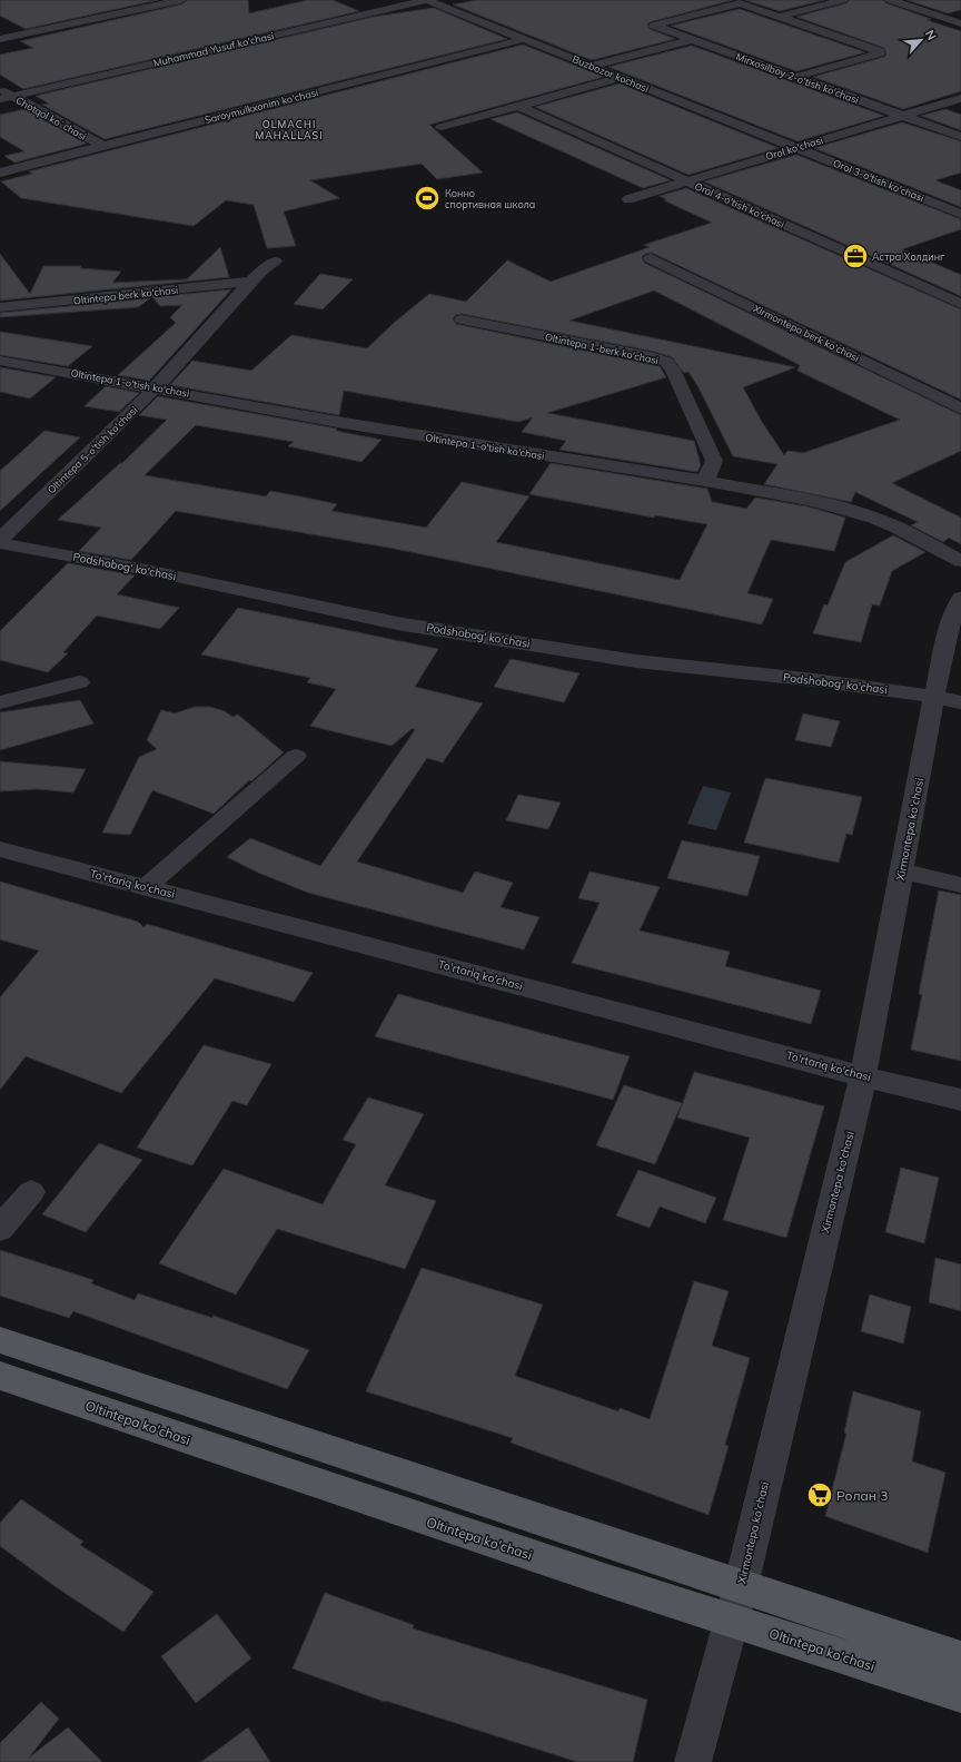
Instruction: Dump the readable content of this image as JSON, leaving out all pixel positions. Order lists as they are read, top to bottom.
{
  "streets": {
    "main road": ["Oltintepa ko'chasi"],
    "street": [
      "Muhammad Yusuf ko'chasi",
      "Buzbozor kochasi",
      "Mirxosilboy 2-o'tish ko'chasi",
      "Saroymulkxonim ko'chasi",
      "Chotqol koʻchasi",
      "Orol ko'chasi",
      "Orol 3-o'tish ko'chasi",
      "Orol 4-o'tish ko'chasi",
      "Oltintepa berk ko'chasi",
      "Xirmontepa berk ko'chasi",
      "Oltintepa 1-berk ko'chasi",
      "Oltintepa 1-o'tish ko'chasi",
      "Oltintepa 5-o'tish ko'chasi",
      "Podshobog' ko'chasi",
      "Xirmontepa ko'chasi",
      "To'rtariq ko'chasi"
    ]
  },
  "crossings": [
    ["Muhammad Yusuf ko'chasi", "Buzbozor kochasi"],
    ["Muhammad Yusuf ko'chasi", "Chotqol koʻchasi"],
    ["Buzbozor kochasi", "Saroymulkxonim ko'chasi"],
    ["Buzbozor kochasi", "Orol ko'chasi"],
    ["Buzbozor kochasi", "Orol 3-o'tish ko'chasi"],
    ["Mirxosilboy 2-o'tish ko'chasi", "Orol ko'chasi"],
    ["Saroymulkxonim ko'chasi", "Chotqol koʻchasi"],
    ["Orol ko'chasi", "Orol 3-o'tish ko'chasi"],
    ["Orol ko'chasi", "Orol 4-o'tish ko'chasi"],
    ["Oltintepa berk ko'chasi", "Oltintepa 5-o'tish ko'chasi"],
    ["Oltintepa 1-berk ko'chasi", "Oltintepa 1-o'tish ko'chasi"],
    ["Oltintepa 1-o'tish ko'chasi", "Oltintepa 5-o'tish ko'chasi"],
    ["Podshobog' ko'chasi", "Xirmontepa ko'chasi"],
    ["Xirmontepa ko'chasi", "To'rtariq ko'chasi"],
    ["Xirmontepa ko'chasi", "Oltintepa ko'chasi"]
  ],
  "districts": ["OLMACHI MAHALLASI"],
  "places": {
    "sports": ["Конно спортивная школа"],
    "office": ["Астра Холдинг"],
    "supermarket": ["Ролан 3"]
  },
  "north": "top right"
}
